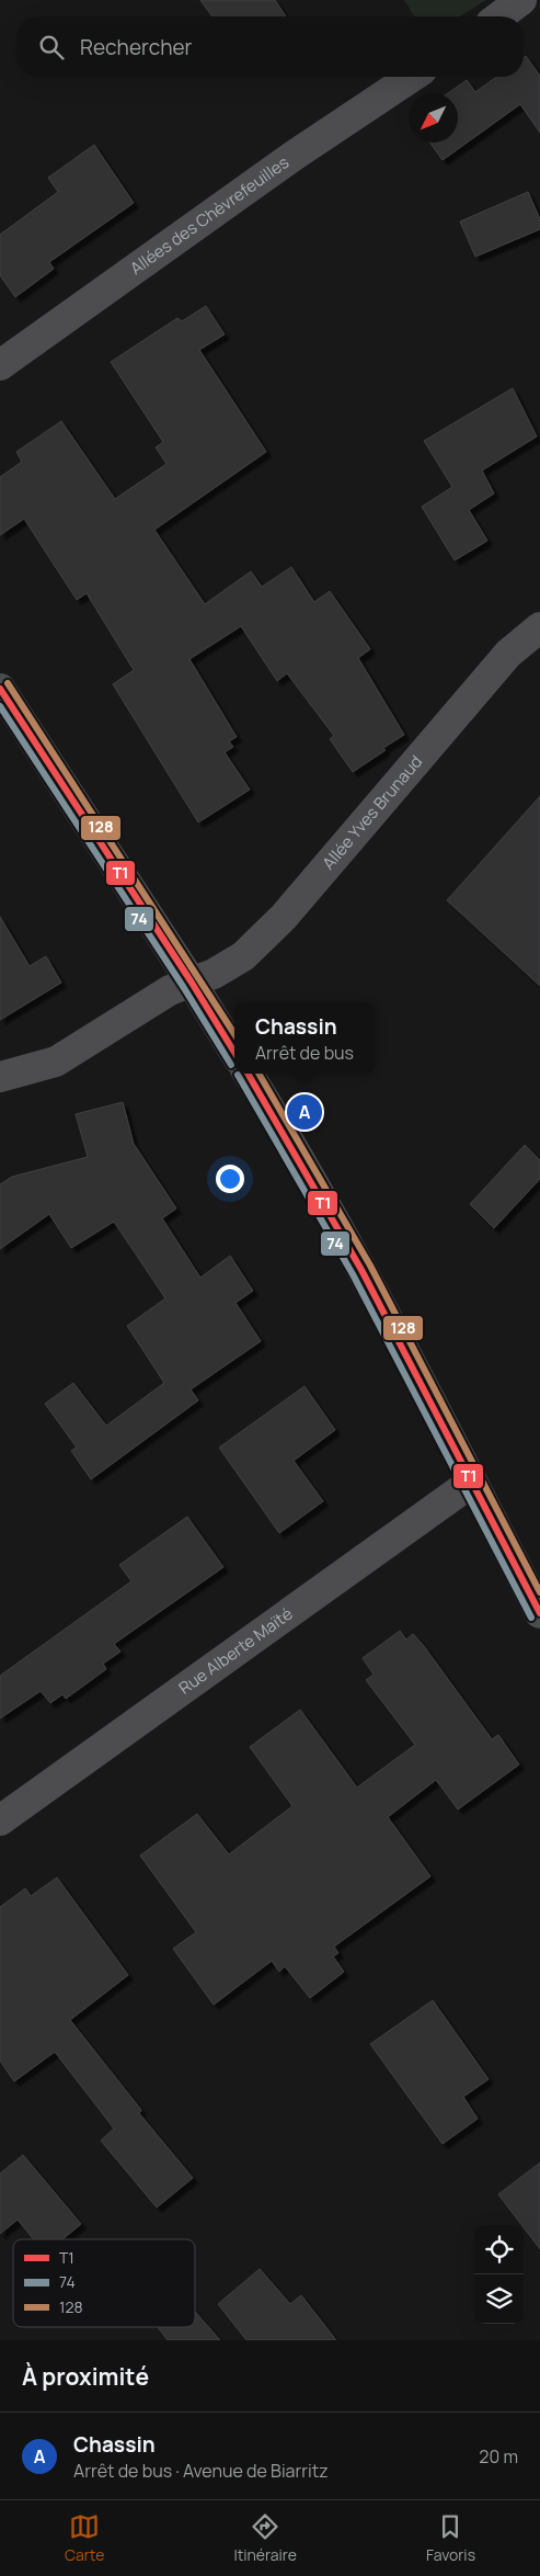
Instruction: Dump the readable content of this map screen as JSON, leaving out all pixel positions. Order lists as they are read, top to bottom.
{
  "streets": {
    "street": ["Allées des Chèvrefeuilles", "Allée Yves Brunaud", "Rue Alberte Maïté"]
  },
  "lines": ["transit line 128", "transit line T1", "transit line 74"],
  "legend": ["T1", "74", "128"],
  "north": "bottom left",
  "page": {
    "search": "Rechercher",
    "popup": ["Chassin", "Arrêt de bus"],
    "pins": "A",
    "heading": "À proximité",
    "list": [
      {
        "mark": "A",
        "name": "Chassin",
        "note": "Arrêt de bus · Avenue de Biarritz",
        "value": "20 m"
      }
    ],
    "nav": ["Carte", "Itinéraire", "Favoris"]
  }
}
